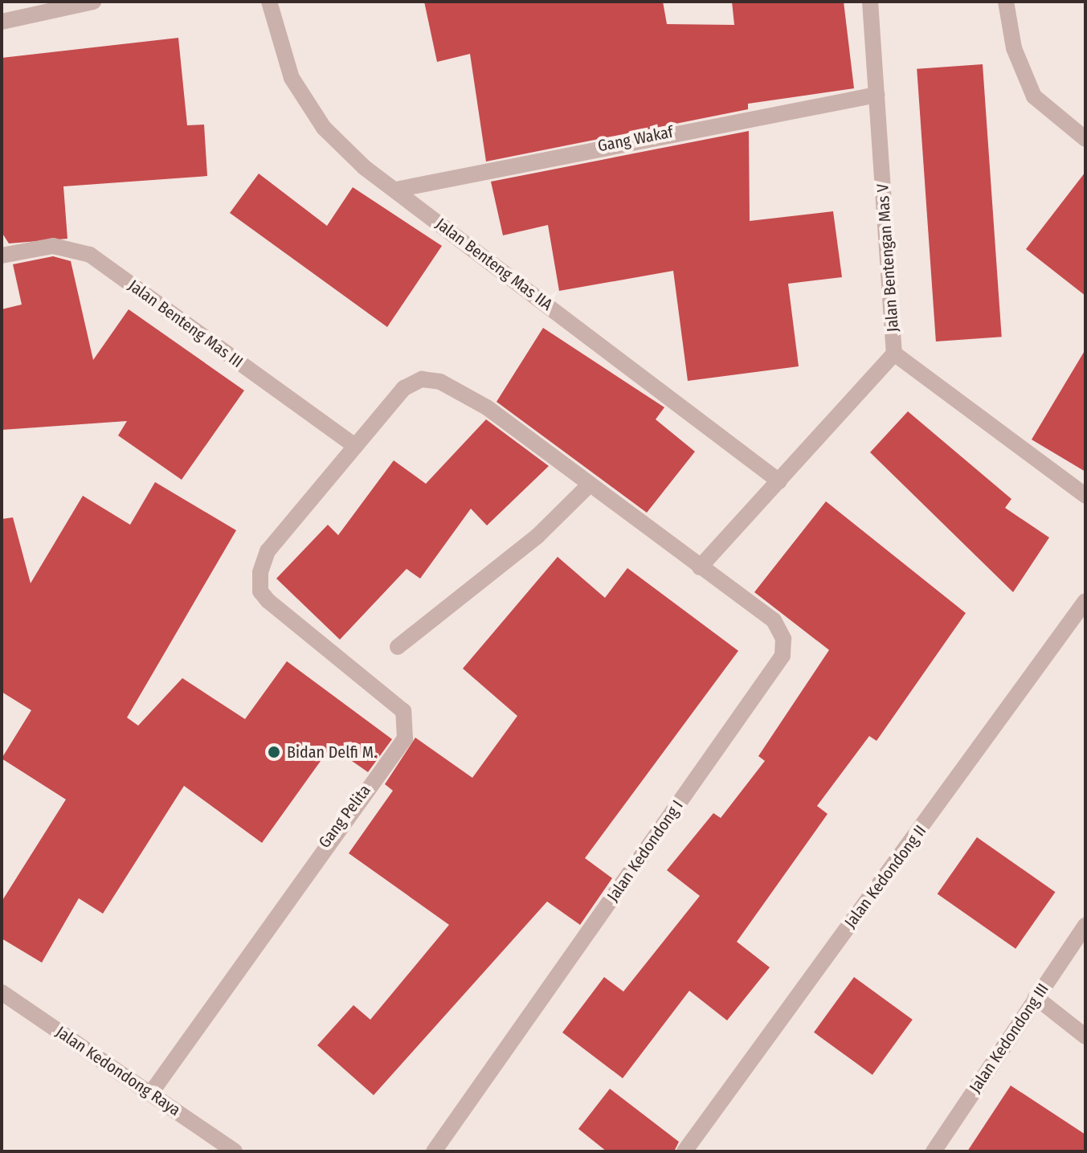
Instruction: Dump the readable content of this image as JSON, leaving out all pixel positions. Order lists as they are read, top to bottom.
{
  "streets": {
    "street": [
      "Gang Wakaf",
      "Jalan Bentengan Mas V",
      "Jalan Benteng Mas IIA",
      "Jalan Benteng Mas III",
      "Gang Pelita",
      "Jalan Kedondong I",
      "Jalan Kedondong II",
      "Jalan Kedondong III",
      "Jalan Kedondong Raya"
    ]
  },
  "crossings": [
    ["Gang Wakaf", "Jalan Bentengan Mas V"],
    ["Gang Wakaf", "Jalan Benteng Mas IIA"],
    ["Jalan Benteng Mas III", "Gang Pelita"],
    ["Jalan Benteng Mas III", "Jalan Kedondong I"],
    ["Gang Pelita", "Jalan Kedondong I"],
    ["Gang Pelita", "Jalan Kedondong Raya"]
  ],
  "places": ["Bidan Delfi M."]
}
